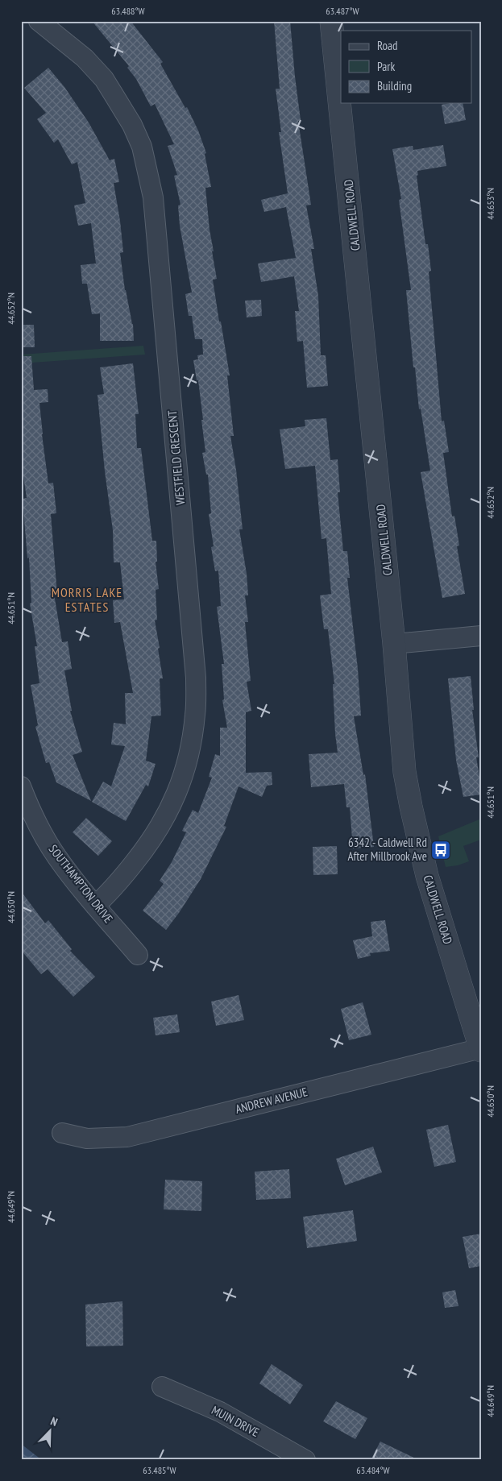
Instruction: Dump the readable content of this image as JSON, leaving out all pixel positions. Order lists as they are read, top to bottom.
{
  "streets": {
    "street": [
      "CALDWELL ROAD",
      "WESTFIELD CRESCENT",
      "SOUTHAMPTON DRIVE",
      "ANDREW AVENUE",
      "MUIN DRIVE"
    ]
  },
  "crossings": [
    ["CALDWELL ROAD", "ANDREW AVENUE"],
    ["WESTFIELD CRESCENT", "SOUTHAMPTON DRIVE"]
  ],
  "districts": ["MORRIS LAKE ESTATES"],
  "places": {
    "bus stop": ["6342 - Caldwell Rd After Millbrook Ave"]
  },
  "legend": ["Road", "Park", "Building"],
  "north": "top right",
  "coordinates": [
    "63.488°W",
    "63.487°W",
    "44.653°N",
    "44.652°N",
    "44.651°N",
    "44.650°N",
    "44.649°N",
    "63.485°W",
    "63.484°W"
  ]
}
